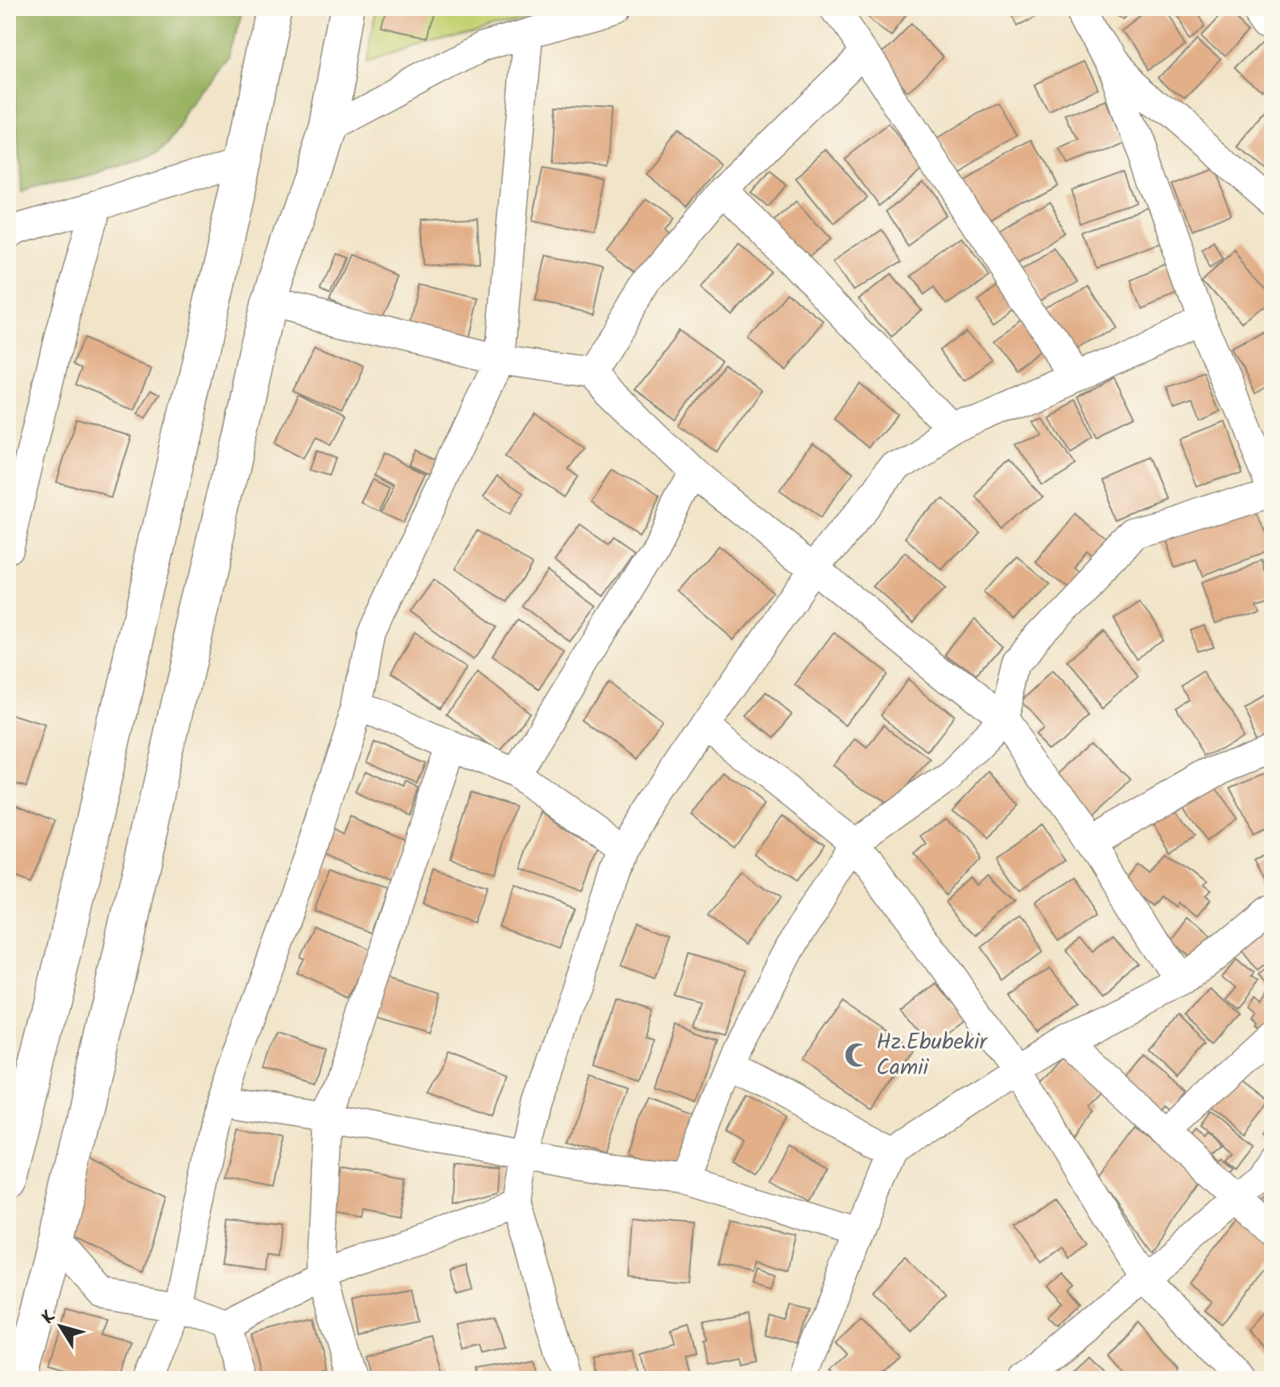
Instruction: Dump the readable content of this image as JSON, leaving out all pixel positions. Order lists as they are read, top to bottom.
{
  "places": {
    "mosque": ["Hz.Ebubekir Camii"]
  },
  "north": "top left"
}
